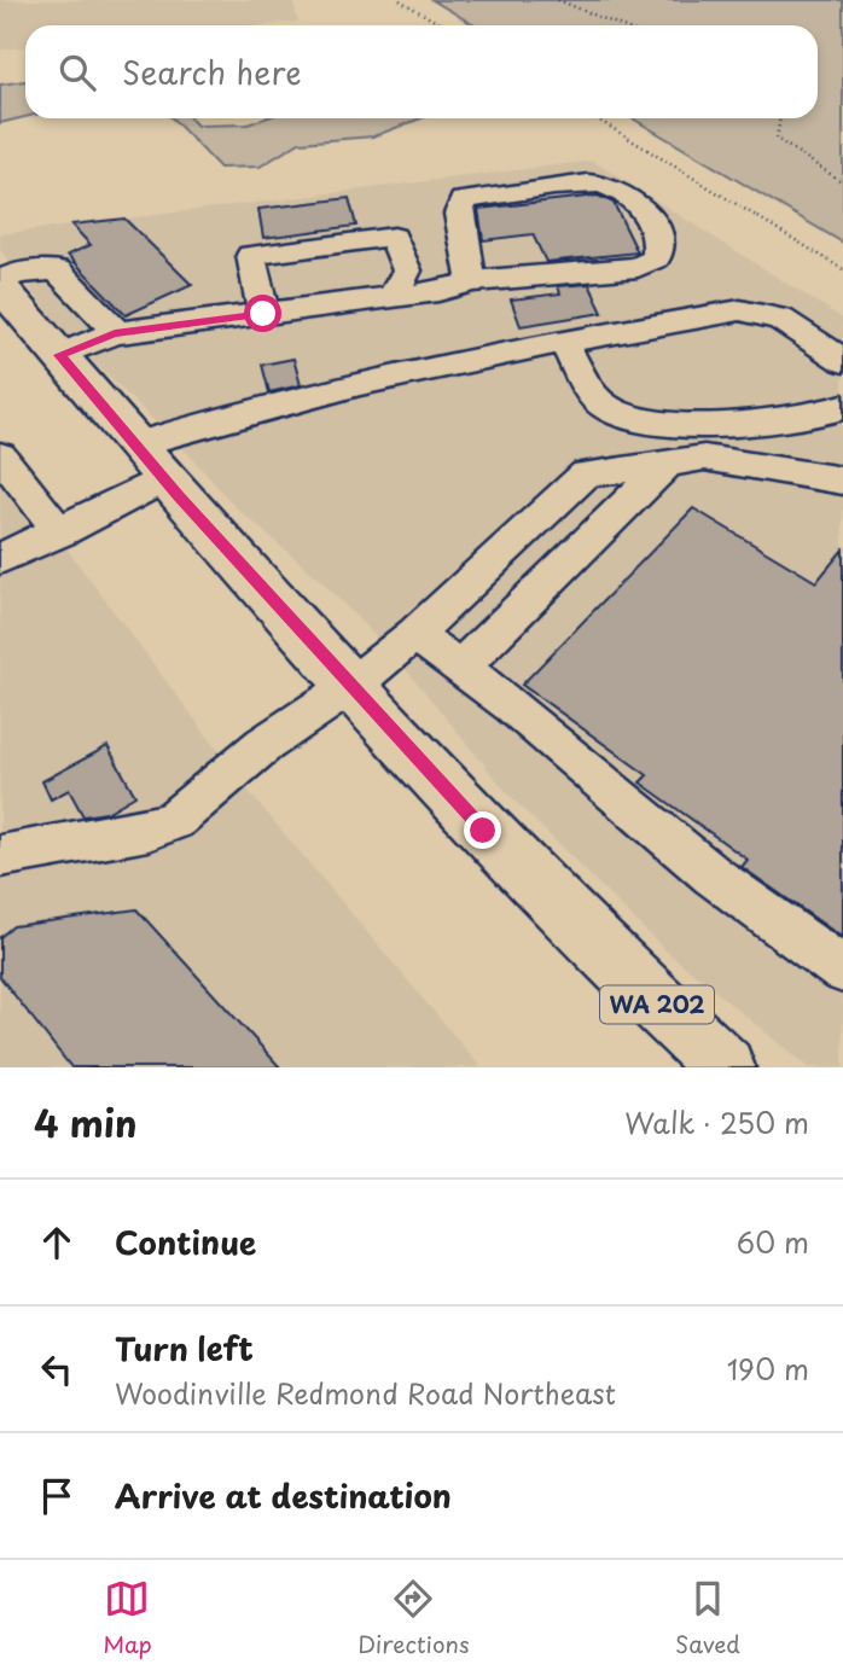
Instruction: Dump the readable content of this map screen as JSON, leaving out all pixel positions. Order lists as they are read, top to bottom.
{
  "streets": {
    "main road": ["WA 202"]
  },
  "page": {
    "search": "Search here",
    "heading": ["4 min", "Walk · 250 m"],
    "list": [
      ["Continue", "60 m"],
      ["Turn left", "Woodinville Redmond Road Northeast", "190 m"],
      "Arrive at destination"
    ],
    "nav": ["Map", "Directions", "Saved"]
  }
}
